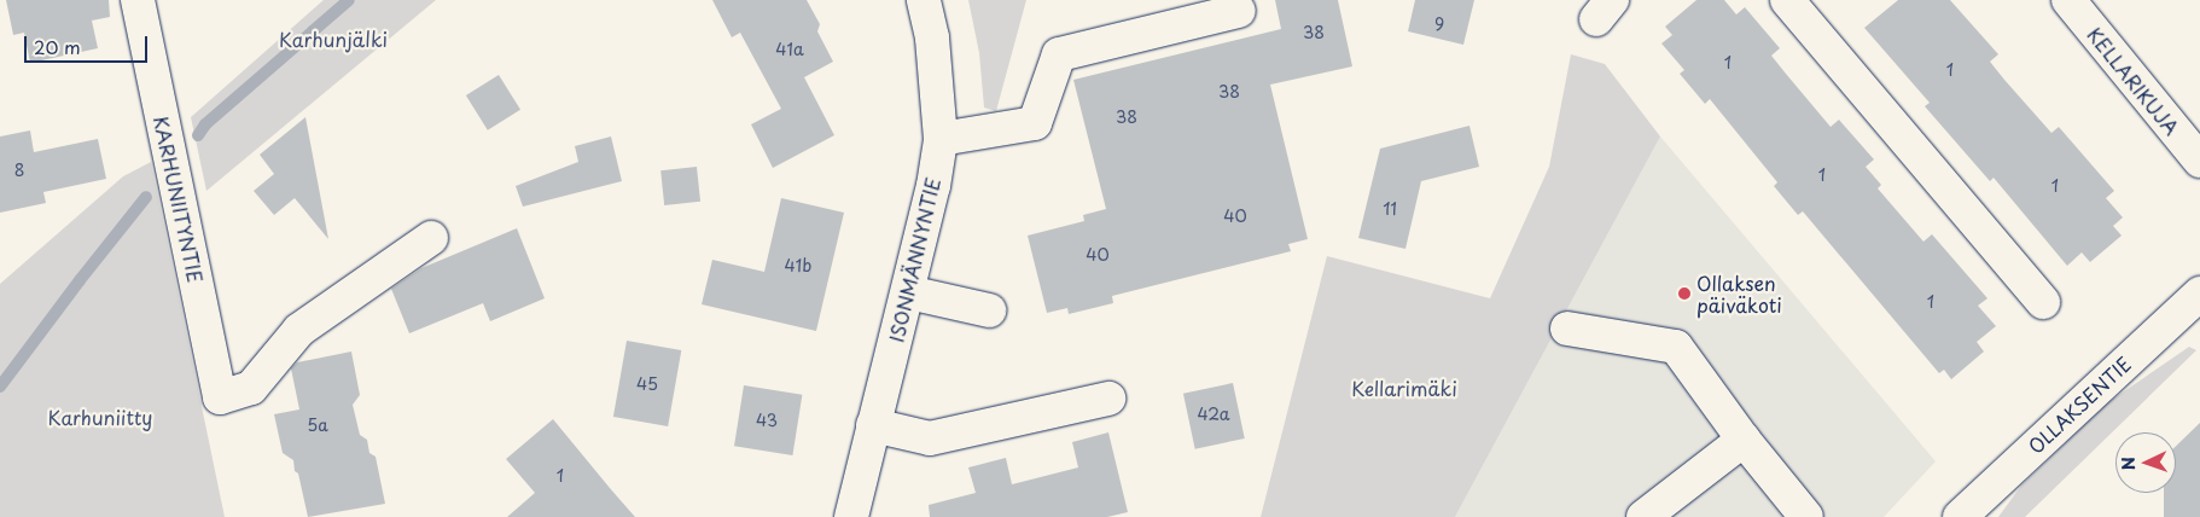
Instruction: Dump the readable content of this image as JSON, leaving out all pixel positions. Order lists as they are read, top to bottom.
{
  "streets": {
    "street": [
      "KELLARIKUJA",
      "KARHUNIITYNTIE",
      "ISONMÄNNYNTIE",
      "OLLAKSENTIE"
    ]
  },
  "parks": ["Karhunjälki", "Kellarimäki", "Karhuniitty"],
  "places": ["Ollaksen päiväkoti"],
  "house_numbers": [
    "9",
    "38",
    "41a",
    "1",
    "1",
    "38",
    "38",
    "8",
    "1",
    "1",
    "11",
    "40",
    "40",
    "41b",
    "1",
    "45",
    "42a",
    "43",
    "5a",
    "1"
  ],
  "scale_bar": "20 m",
  "north": "left"
}
